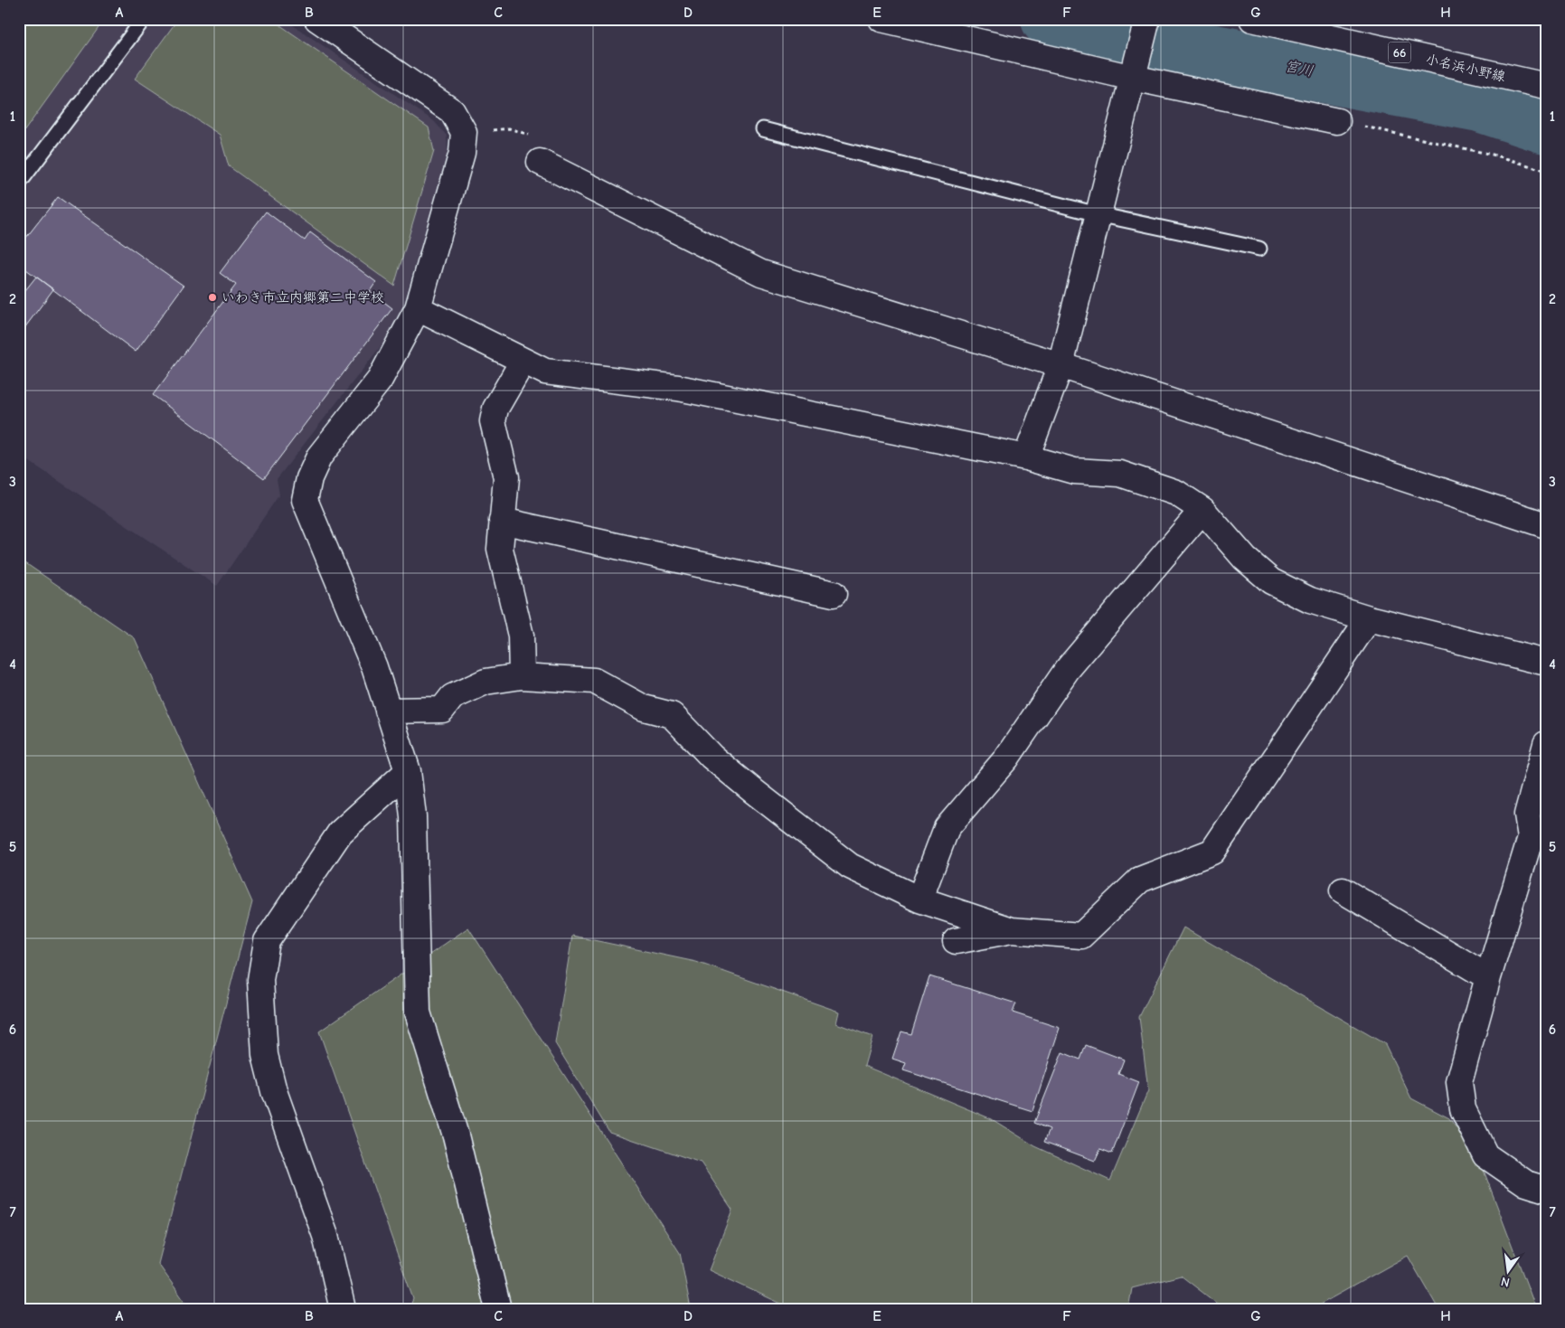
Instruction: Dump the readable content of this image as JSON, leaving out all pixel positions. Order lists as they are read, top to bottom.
{
  "streets": {
    "street": ["66", "小名浜小野線"]
  },
  "water": ["宮川"],
  "places": ["いわき市立内郷第二中学校"],
  "north": "bottom",
  "grid": {
    "columns": [
      "A",
      "B",
      "C",
      "D",
      "E",
      "F",
      "G",
      "H"
    ],
    "rows": [
      "1",
      "2",
      "3",
      "4",
      "5",
      "6",
      "7"
    ]
  }
}
